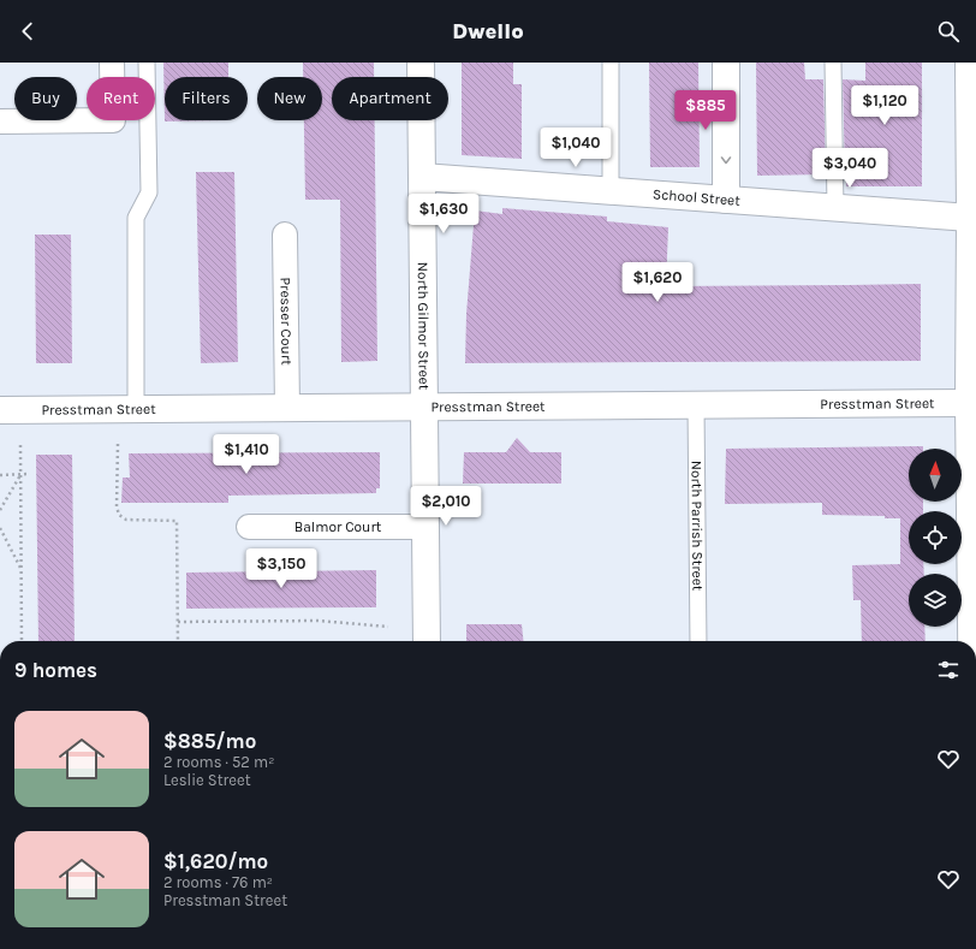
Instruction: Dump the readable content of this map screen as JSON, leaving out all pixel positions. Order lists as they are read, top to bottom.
{
  "streets": {
    "street": [
      "School Street",
      "Presser Court",
      "North Gilmor Street",
      "Presstman Street",
      "Balmor Court"
    ],
    "lane": ["North Parrish Street"]
  },
  "crossings": [
    ["School Street", "North Gilmor Street"],
    ["Presser Court", "Presstman Street"],
    ["North Gilmor Street", "Presstman Street"],
    ["North Gilmor Street", "Balmor Court"],
    ["Presstman Street", "North Parrish Street"]
  ],
  "north": "top",
  "page": {
    "header": "Dwello",
    "chip": [
      "Buy",
      "Rent",
      "Filters",
      "New",
      "Apartment"
    ],
    "price": [
      "$1,120",
      "$885",
      "$1,040",
      "$3,040",
      "$1,630",
      "$1,620",
      "$1,410",
      "$2,010",
      "$3,150"
    ],
    "heading": "9 homes",
    "list": [
      {
        "name": "$885/mo",
        "note": "2 rooms · 52 m² · Leslie Street"
      },
      {
        "name": "$1,620/mo",
        "note": "2 rooms · 76 m² · Presstman Street"
      }
    ]
  }
}
